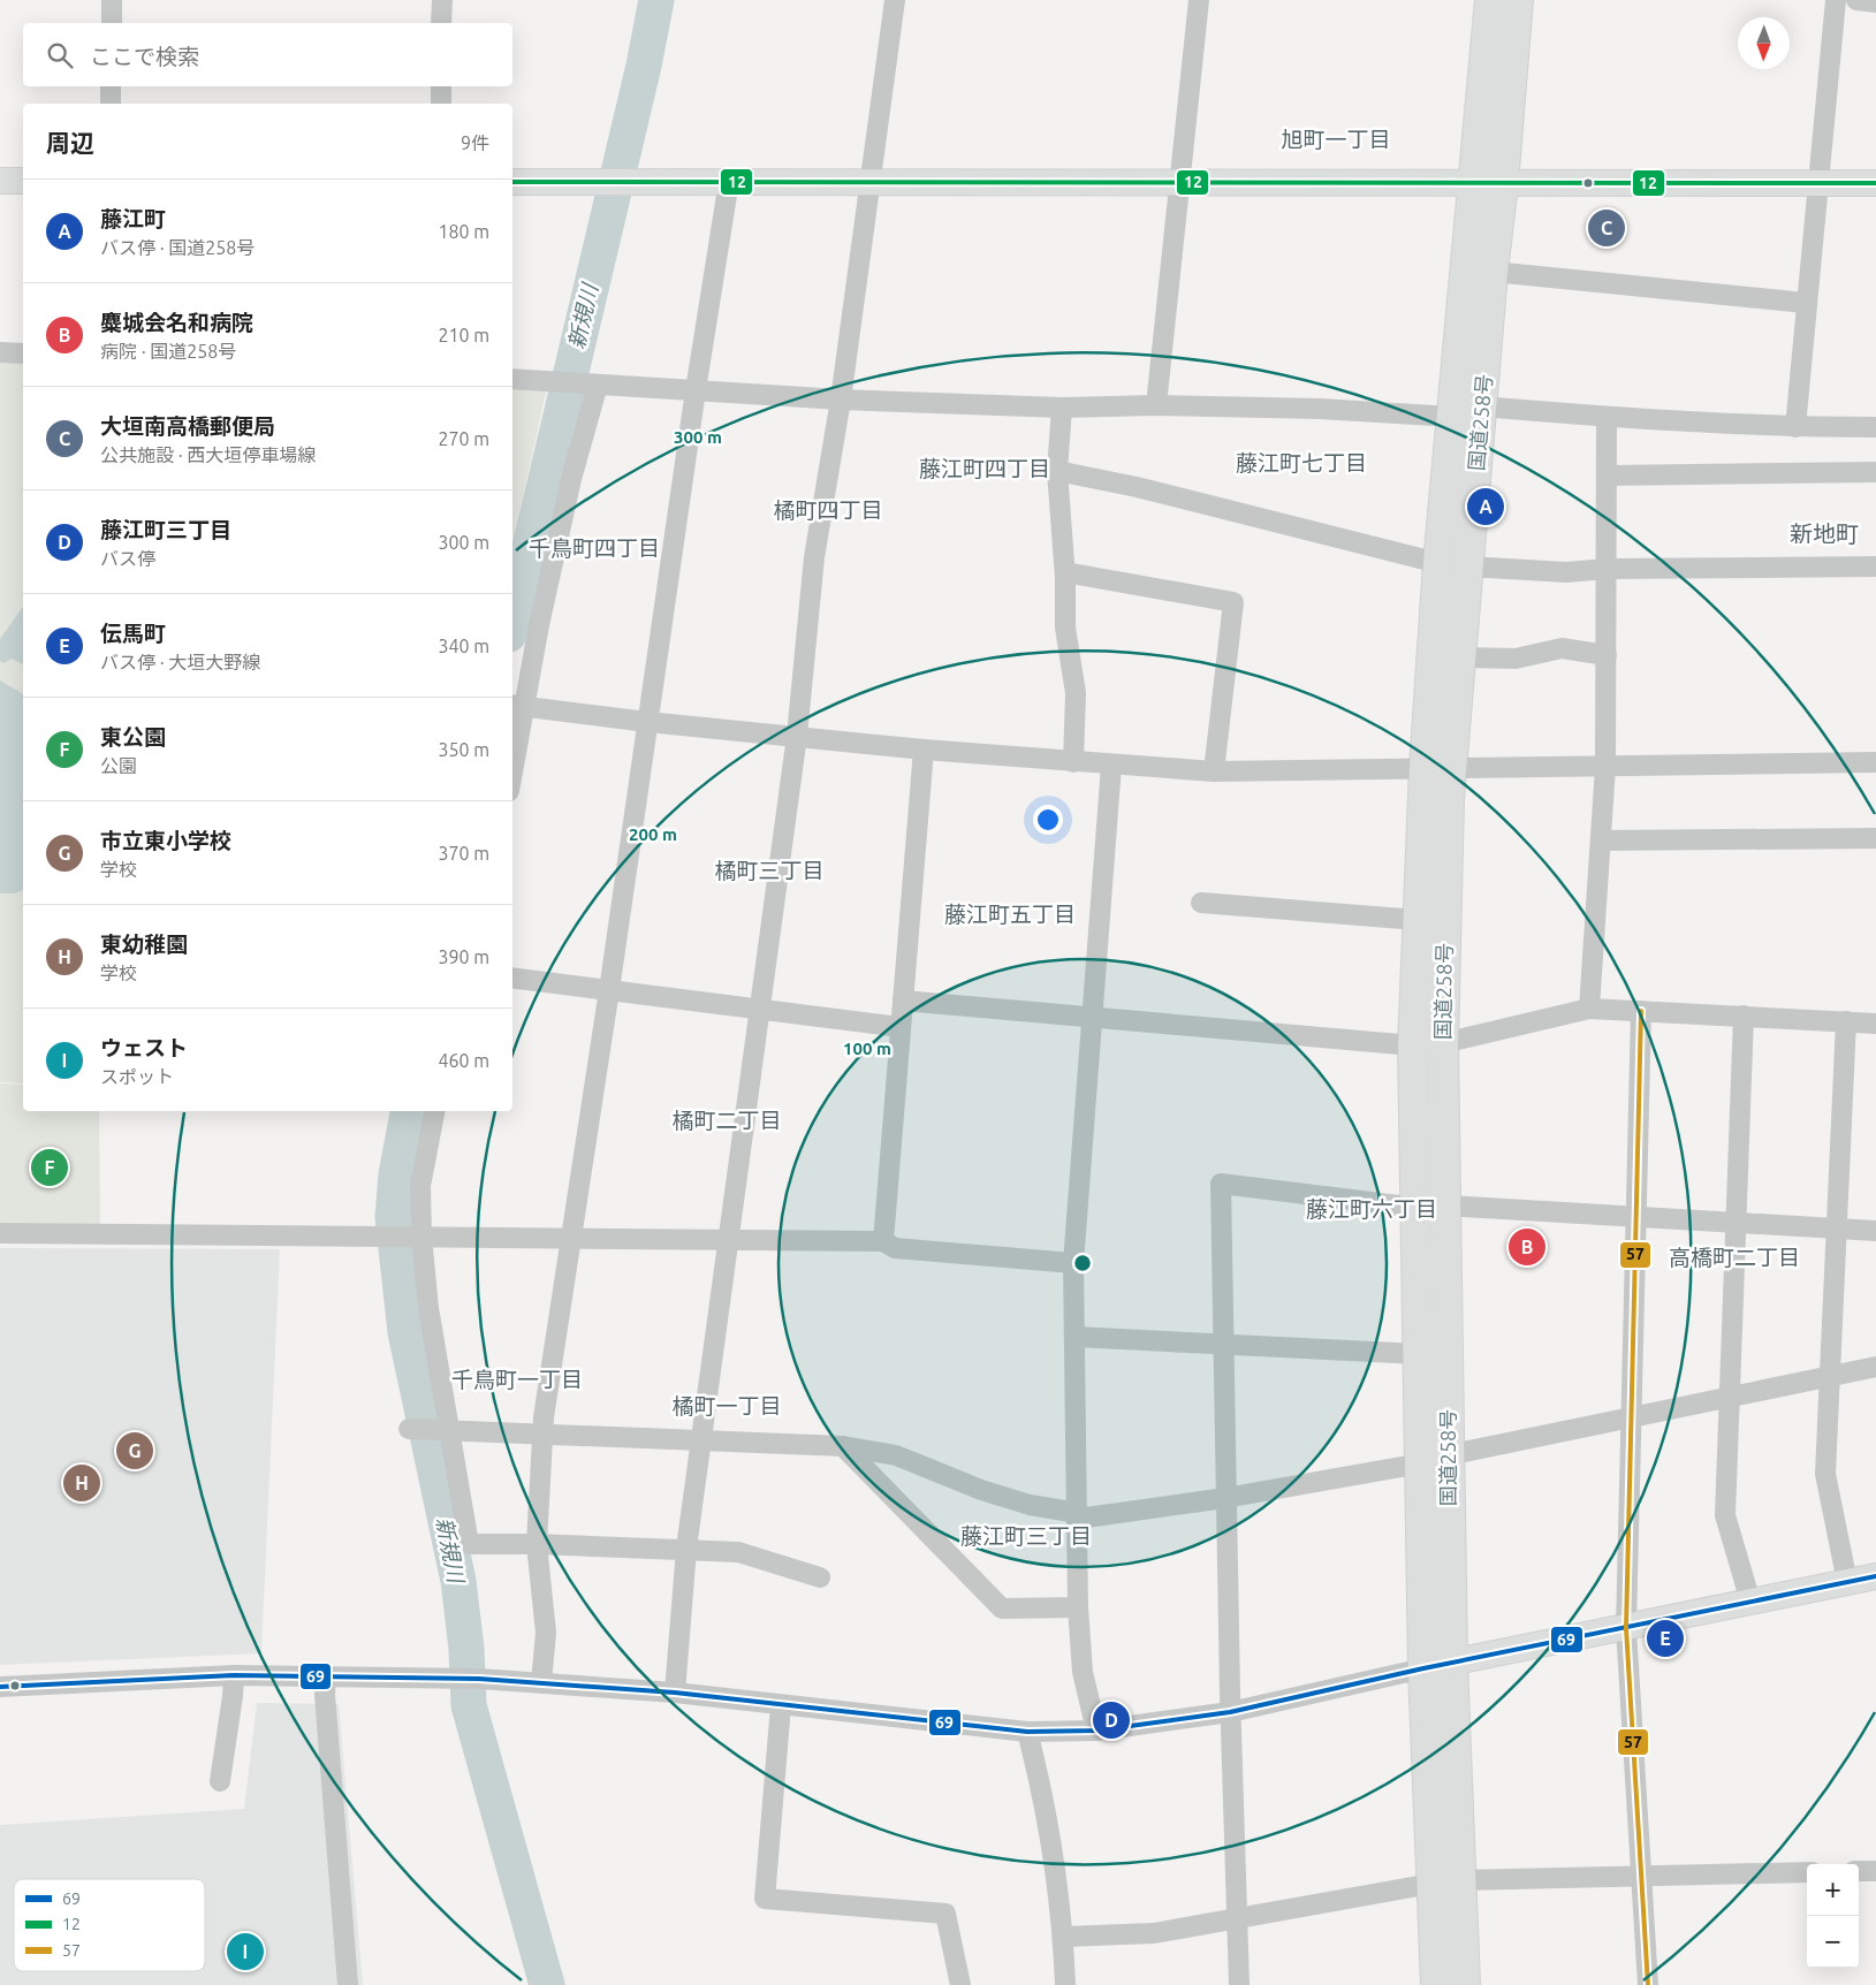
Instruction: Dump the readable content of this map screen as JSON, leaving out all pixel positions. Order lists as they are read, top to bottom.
{
  "streets": {
    "highway": ["国道258号"]
  },
  "districts": [
    "旭町一丁目",
    "藤江町七丁目",
    "藤江町四丁目",
    "橘町四丁目",
    "新地町",
    "千鳥町四丁目",
    "橘町三丁目",
    "藤江町五丁目",
    "橘町二丁目",
    "藤江町六丁目",
    "高橋町二丁目",
    "千鳥町一丁目",
    "橘町一丁目",
    "藤江町三丁目"
  ],
  "water": ["新規川"],
  "lines": ["transit line 12", "transit line 57", "transit line 69"],
  "legend": ["69", "12", "57"],
  "north": "bottom",
  "page": {
    "search": "ここで検索",
    "heading": ["周辺", "9件"],
    "list": [
      {
        "mark": "A",
        "name": "藤江町",
        "note": "バス停 · 国道258号",
        "value": "180 m"
      },
      {
        "mark": "B",
        "name": "麋城会名和病院",
        "note": "病院 · 国道258号",
        "value": "210 m"
      },
      {
        "mark": "C",
        "name": "大垣南高橋郵便局",
        "note": "公共施設 · 西大垣停車場線",
        "value": "270 m"
      },
      {
        "mark": "D",
        "name": "藤江町三丁目",
        "note": "バス停",
        "value": "300 m"
      },
      {
        "mark": "E",
        "name": "伝馬町",
        "note": "バス停 · 大垣大野線",
        "value": "340 m"
      },
      {
        "mark": "F",
        "name": "東公園",
        "note": "公園",
        "value": "350 m"
      },
      {
        "mark": "G",
        "name": "市立東小学校",
        "note": "学校",
        "value": "370 m"
      },
      {
        "mark": "H",
        "name": "東幼稚園",
        "note": "学校",
        "value": "390 m"
      },
      {
        "mark": "I",
        "name": "ウェスト",
        "note": "スポット",
        "value": "460 m"
      }
    ],
    "pins": [
      "C",
      "A",
      "F",
      "B",
      "G",
      "H",
      "E",
      "D",
      "I"
    ],
    "map_buttons": ["+", "−"]
  },
  "rings": ["300 m", "200 m", "100 m"]
}
